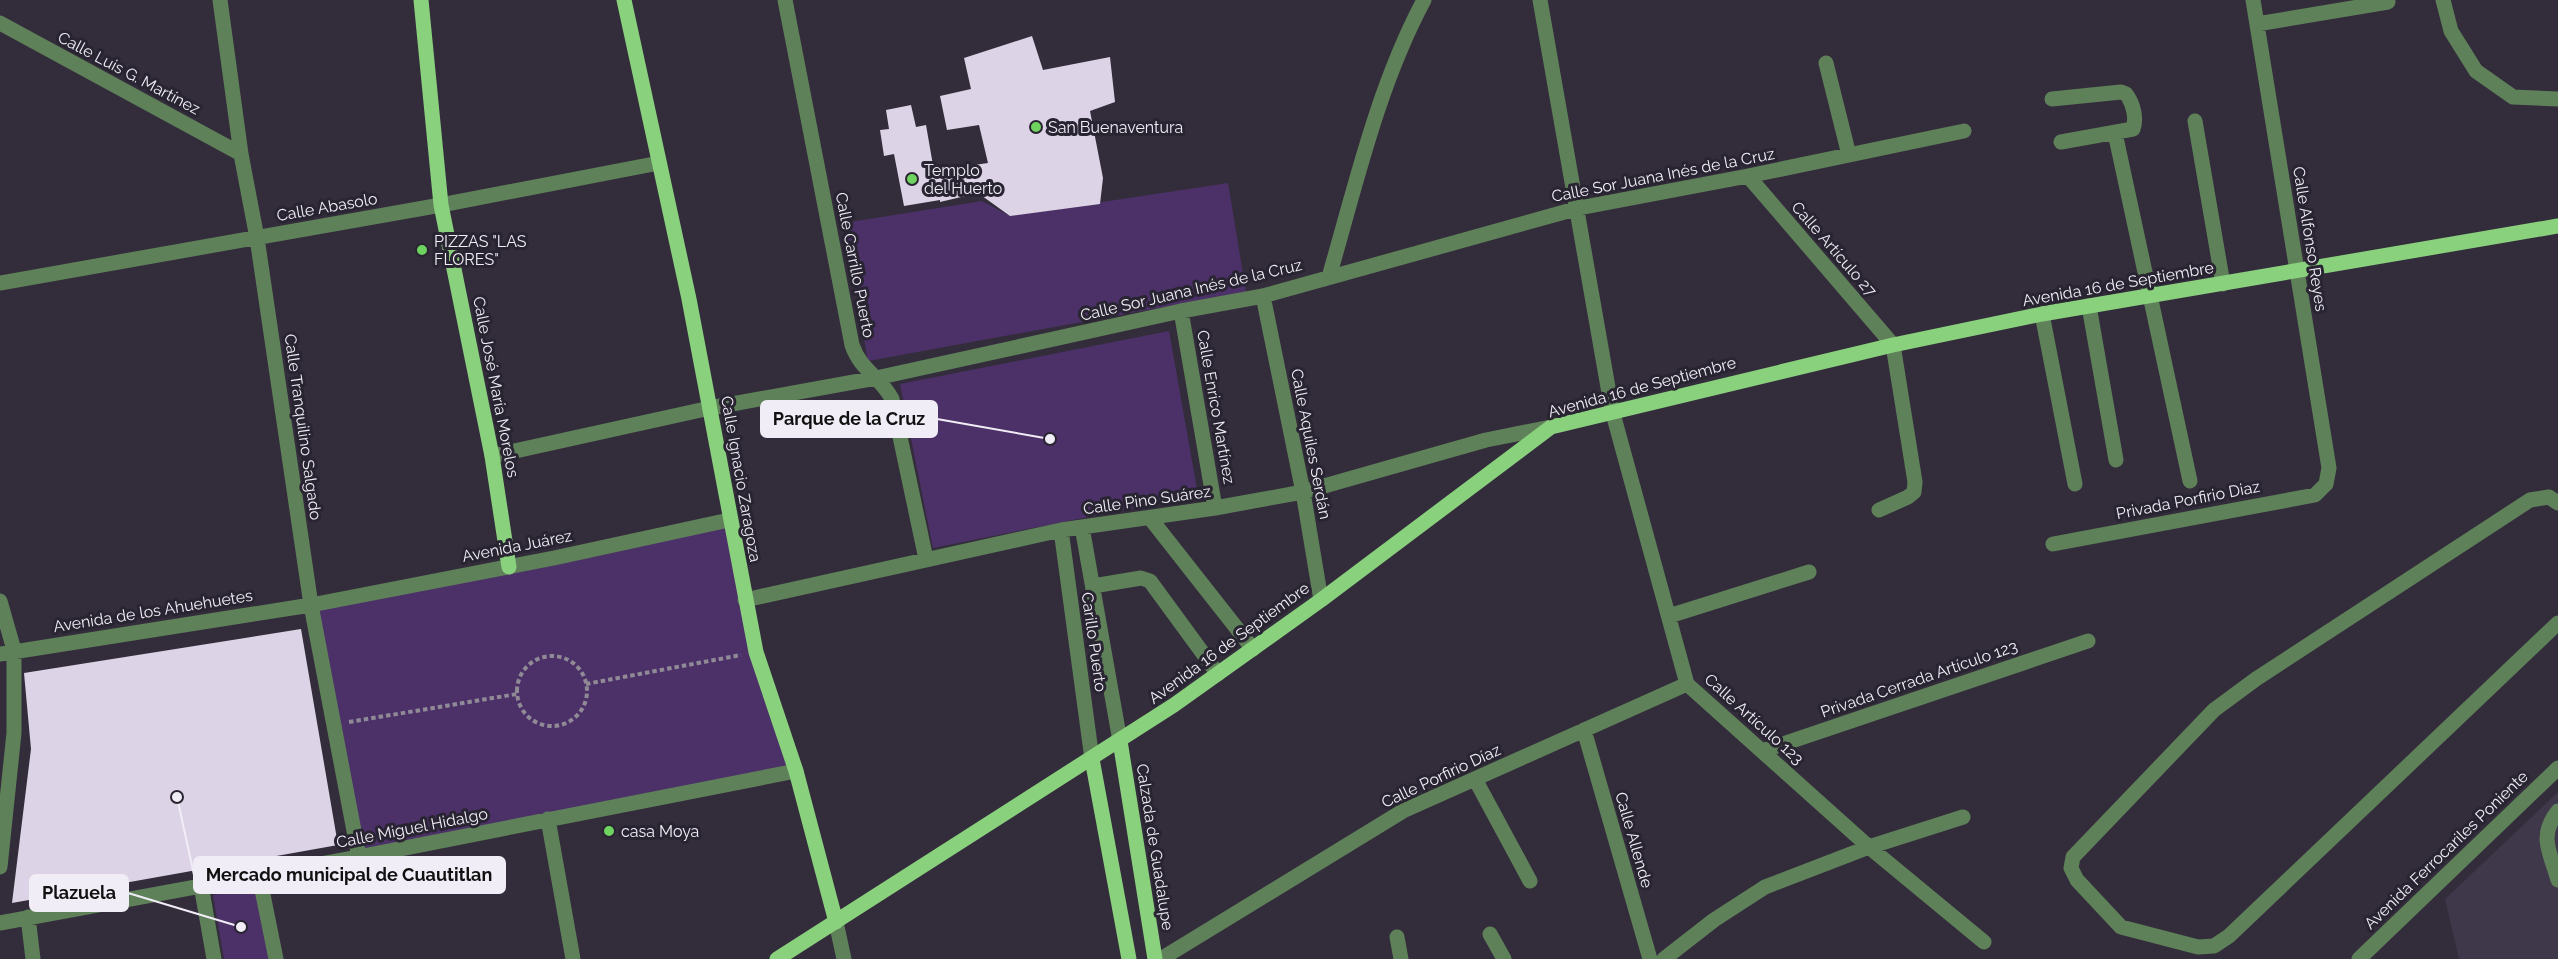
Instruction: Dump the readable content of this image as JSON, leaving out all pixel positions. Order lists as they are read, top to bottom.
{
  "streets": {
    "main road": [
      "Avenida 16 de Septiembre",
      "Calle José María Morelos",
      "Calle Ignacio Zaragoza",
      "Calzada de Guadalupe"
    ],
    "street": [
      "Calle Luis G. Martínez",
      "Calle Sor Juana Inés de la Cruz",
      "Calle Abasolo",
      "Calle Alfonso Reyes",
      "Calle Artículo 27",
      "Calle Carrillo Puerto",
      "Calle Enrico Martínez",
      "Calle Tranquilino Salgado",
      "Calle Aquiles Serdán",
      "Calle Pino Suárez",
      "Privada Porfirio Diaz",
      "Avenida Juárez",
      "Avenida de los Ahuehuetes",
      "Carillo Puerto",
      "Privada Cerrada Artículo 123",
      "Calle Artículo 123",
      "Calle Porfirio Díaz",
      "Calle Miguel Hidalgo",
      "Calle Allende",
      "Avenida Ferrocariles Poniente"
    ]
  },
  "crossings": [
    ["Calle Luis G. Martínez", "Calle Tranquilino Salgado"],
    ["Calle Sor Juana Inés de la Cruz", "Calle Artículo 27"],
    ["Calle Sor Juana Inés de la Cruz", "Calle Carrillo Puerto"],
    ["Calle Sor Juana Inés de la Cruz", "Calle José María Morelos"],
    ["Calle Sor Juana Inés de la Cruz", "Calle Enrico Martínez"],
    ["Calle Sor Juana Inés de la Cruz", "Calle Aquiles Serdán"],
    ["Calle Sor Juana Inés de la Cruz", "Calle Ignacio Zaragoza"],
    ["Calle Sor Juana Inés de la Cruz", "Calle Artículo 123"],
    ["Calle Abasolo", "Calle José María Morelos"],
    ["Calle Abasolo", "Calle Tranquilino Salgado"],
    ["Calle Abasolo", "Calle Ignacio Zaragoza"],
    ["Calle Alfonso Reyes", "Avenida 16 de Septiembre"],
    ["Calle Alfonso Reyes", "Privada Porfirio Diaz"],
    ["Calle Artículo 27", "Avenida 16 de Septiembre"],
    ["Calle Carrillo Puerto", "Calle Pino Suárez"],
    ["Avenida 16 de Septiembre", "Calle Aquiles Serdán"],
    ["Avenida 16 de Septiembre", "Calle Ignacio Zaragoza"],
    ["Avenida 16 de Septiembre", "Calle Pino Suárez"],
    ["Avenida 16 de Septiembre", "Carillo Puerto"],
    ["Avenida 16 de Septiembre", "Calle Artículo 123"],
    ["Avenida 16 de Septiembre", "Calzada de Guadalupe"],
    ["Calle José María Morelos", "Avenida Juárez"],
    ["Calle Enrico Martínez", "Calle Pino Suárez"],
    ["Calle Tranquilino Salgado", "Avenida Juárez"],
    ["Calle Tranquilino Salgado", "Avenida de los Ahuehuetes"],
    ["Calle Tranquilino Salgado", "Calle Miguel Hidalgo"],
    ["Calle Aquiles Serdán", "Calle Pino Suárez"],
    ["Calle Ignacio Zaragoza", "Calle Pino Suárez"],
    ["Calle Ignacio Zaragoza", "Avenida Juárez"],
    ["Calle Ignacio Zaragoza", "Calle Miguel Hidalgo"],
    ["Calle Pino Suárez", "Carillo Puerto"],
    ["Avenida Juárez", "Avenida de los Ahuehuetes"],
    ["Carillo Puerto", "Calzada de Guadalupe"],
    ["Privada Cerrada Artículo 123", "Calle Artículo 123"],
    ["Calle Artículo 123", "Calle Porfirio Díaz"],
    ["Calle Porfirio Díaz", "Calle Allende"]
  ],
  "places": [
    "San Buenaventura",
    "Templo del Huerto",
    "PIZZAS \"LAS FLORES\"",
    "Parque de la Cruz",
    "Mercado municipal de Cuautitlan",
    "casa Moya",
    "Plazuela"
  ]
}
